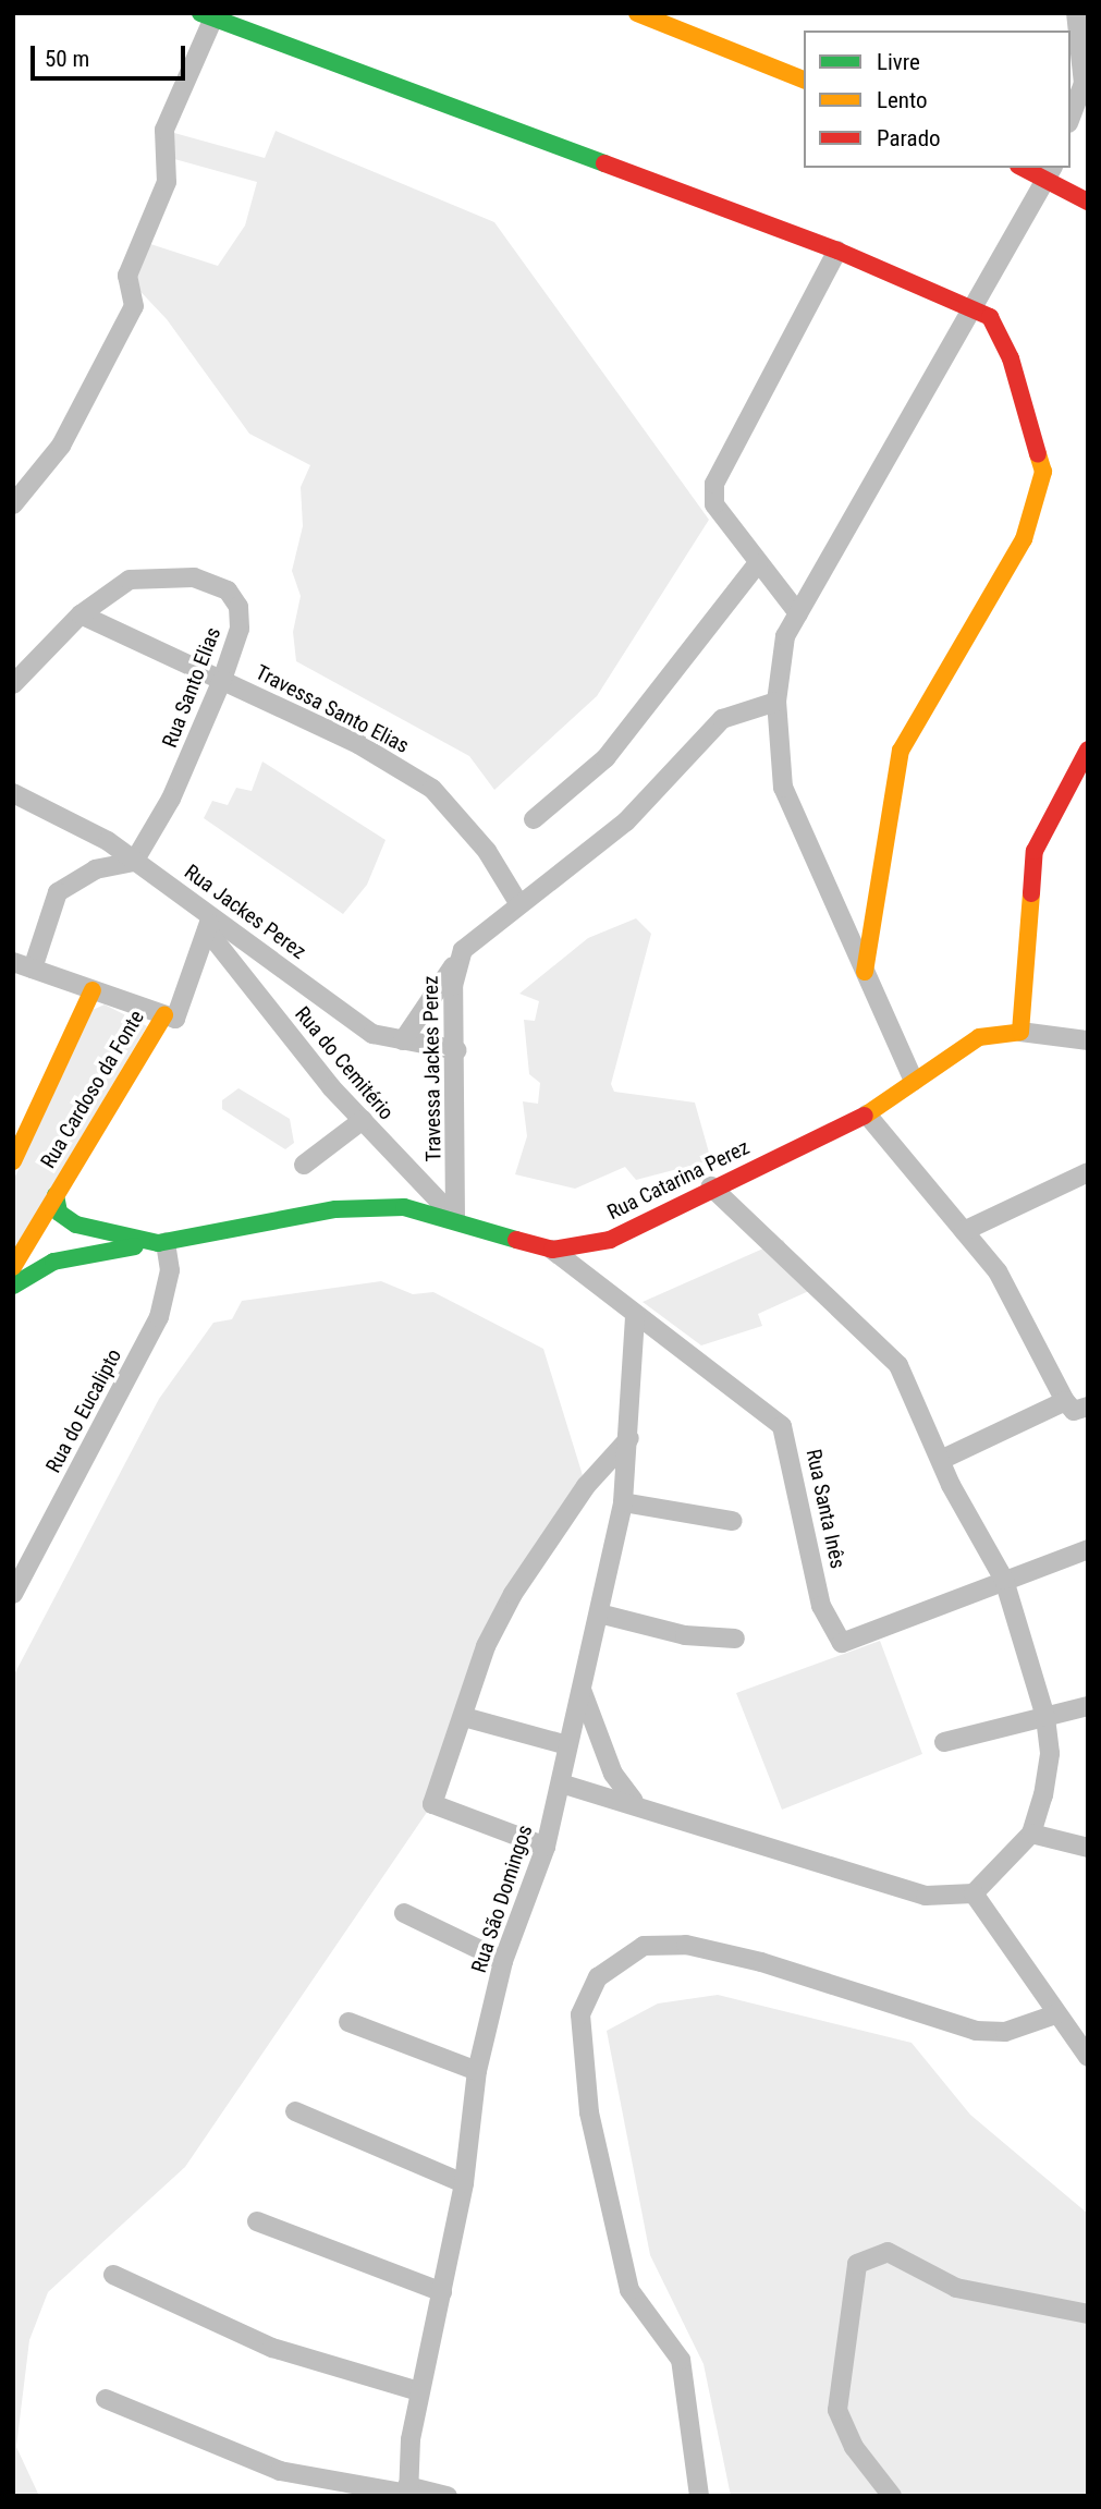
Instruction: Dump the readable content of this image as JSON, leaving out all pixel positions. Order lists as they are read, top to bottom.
{
  "streets": {
    "street": [
      "Rua Santo Elias",
      "Travessa Santo Elias",
      "Rua Jackes Perez",
      "Rua do Cemitério",
      "Travessa Jackes Perez",
      "Rua Cardoso da Fonte",
      "Rua Catarina Perez",
      "Rua do Eucalipto",
      "Rua Santa Inês",
      "Rua São Domingos"
    ]
  },
  "crossings": [
    ["Rua Santo Elias", "Travessa Santo Elias"],
    ["Rua Santo Elias", "Rua Jackes Perez"],
    ["Travessa Santo Elias", "Travessa Jackes Perez"],
    ["Rua Jackes Perez", "Rua do Cemitério"],
    ["Rua Jackes Perez", "Travessa Jackes Perez"],
    ["Rua Jackes Perez", "Rua Cardoso da Fonte"],
    ["Rua do Cemitério", "Travessa Jackes Perez"],
    ["Rua do Cemitério", "Rua Cardoso da Fonte"],
    ["Rua do Cemitério", "Rua Catarina Perez"],
    ["Travessa Jackes Perez", "Rua Catarina Perez"],
    ["Rua Cardoso da Fonte", "Rua Catarina Perez"],
    ["Rua Catarina Perez", "Rua do Eucalipto"],
    ["Rua Catarina Perez", "Rua Santa Inês"],
    ["Rua Santa Inês", "Rua São Domingos"]
  ],
  "legend": ["Livre", "Lento", "Parado"],
  "scale_bar": "50 m"
}
